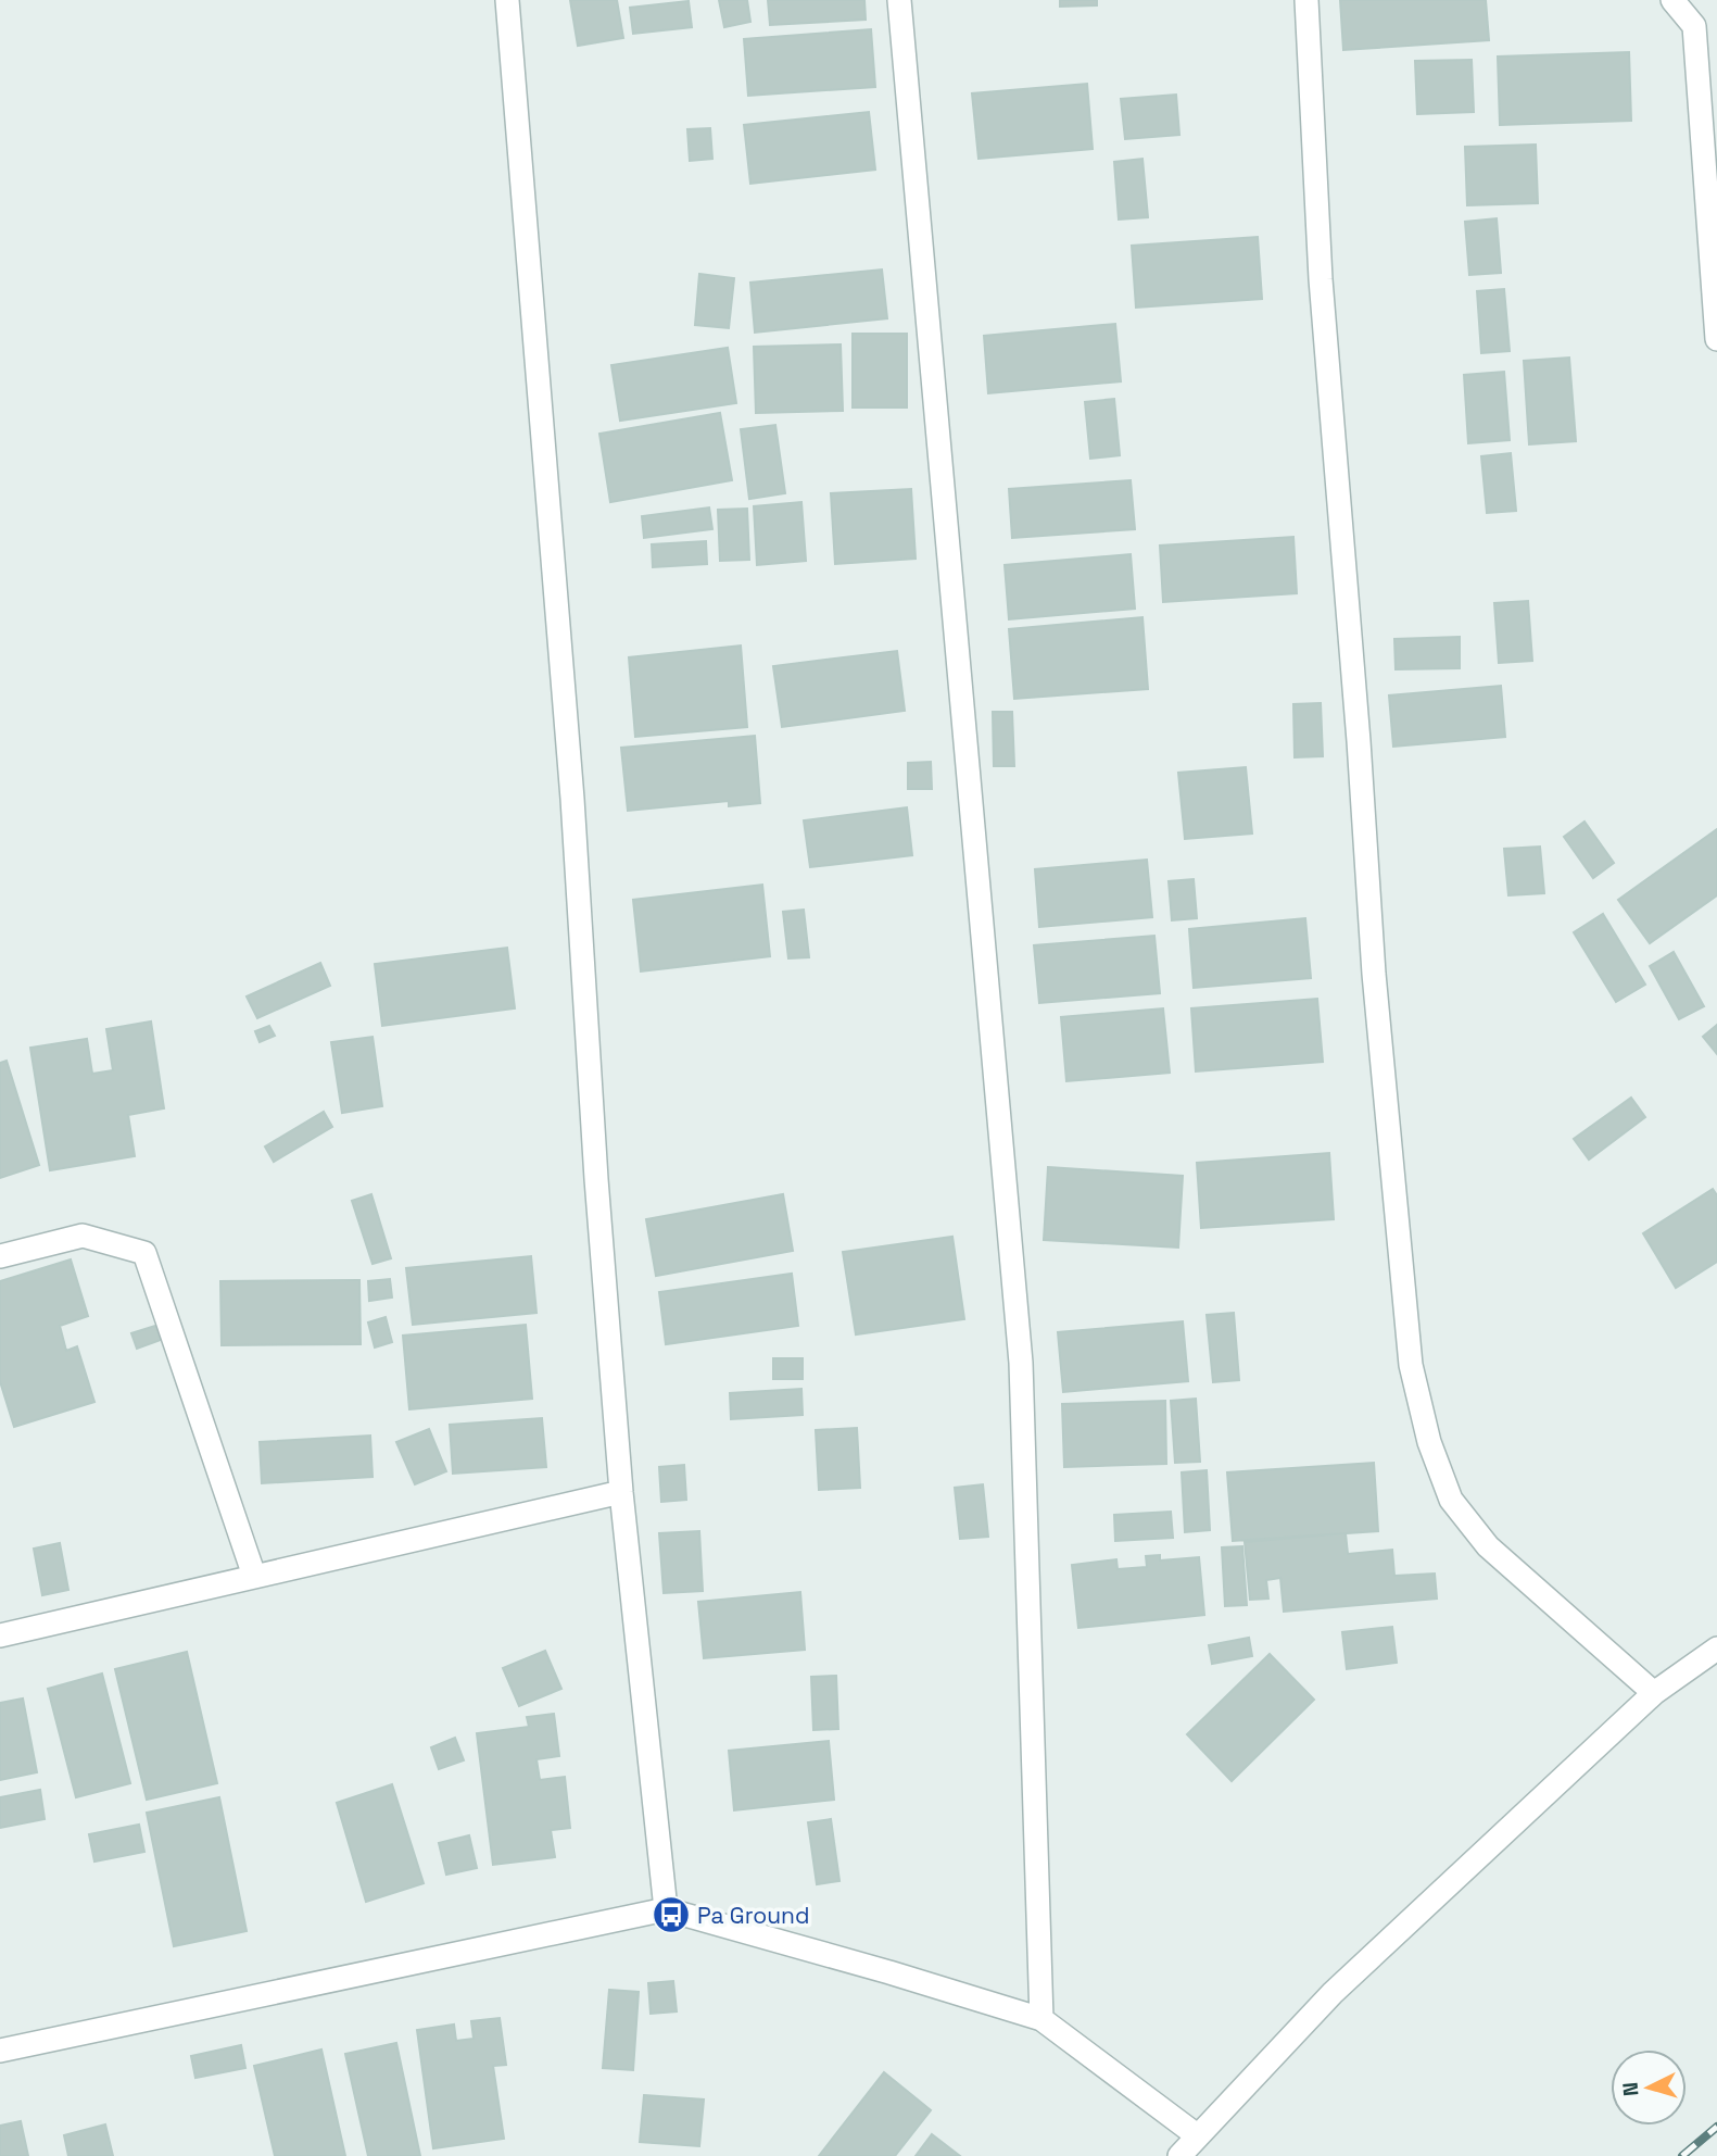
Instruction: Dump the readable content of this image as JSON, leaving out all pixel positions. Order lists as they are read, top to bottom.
{
  "places": {
    "bus stop": ["Pa Ground"]
  },
  "north": "left"
}
